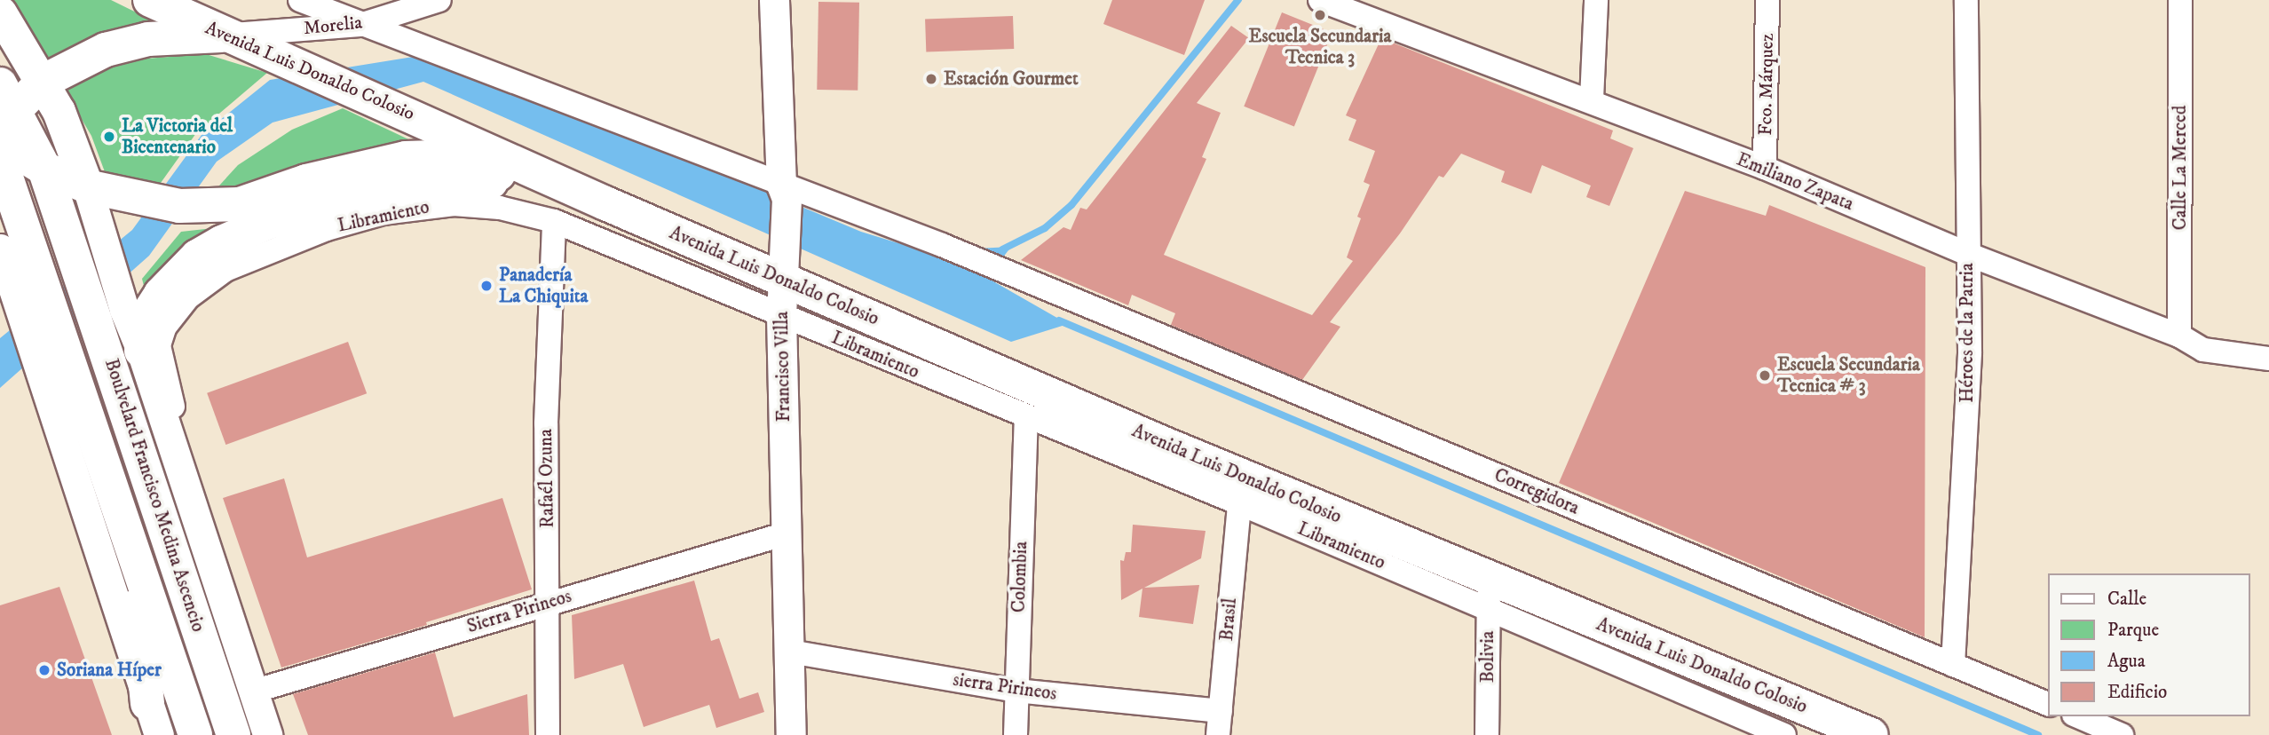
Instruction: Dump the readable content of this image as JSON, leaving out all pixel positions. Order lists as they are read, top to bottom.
{
  "streets": {
    "main road": ["Avenida Luis Donaldo Colosio", "Boulvelard Francisco Medina Ascencio"],
    "street": [
      "Morelia",
      "Fco. Márquez",
      "Calle La Merced",
      "Emiliano Zapata",
      "Libramiento",
      "Héroes de la Patria",
      "Francisco Villa",
      "Rafaél Ozuna",
      "Corregidora",
      "Colombia",
      "Sierra Pirineos",
      "Brasil",
      "Bolivia",
      "sierra Pirineos"
    ]
  },
  "crossings": [
    ["Morelia", "Avenida Luis Donaldo Colosio"],
    ["Morelia", "Corregidora"],
    ["Avenida Luis Donaldo Colosio", "Libramiento"],
    ["Avenida Luis Donaldo Colosio", "Francisco Villa"],
    ["Avenida Luis Donaldo Colosio", "Bolivia"],
    ["Fco. Márquez", "Emiliano Zapata"],
    ["Calle La Merced", "Emiliano Zapata"],
    ["Emiliano Zapata", "Héroes de la Patria"],
    ["Libramiento", "Francisco Villa"],
    ["Libramiento", "Rafaél Ozuna"],
    ["Libramiento", "Colombia"],
    ["Libramiento", "Brasil"],
    ["Libramiento", "Bolivia"],
    ["Héroes de la Patria", "Corregidora"],
    ["Francisco Villa", "Corregidora"],
    ["Francisco Villa", "Sierra Pirineos"],
    ["Francisco Villa", "sierra Pirineos"],
    ["Rafaél Ozuna", "Sierra Pirineos"],
    ["Colombia", "sierra Pirineos"],
    ["Brasil", "sierra Pirineos"]
  ],
  "places": [
    "Escuela Secundaria Tecnica 3",
    "Estación Gourmet",
    "La Victoria del Bicentenario",
    "Panadería La Chiquita",
    "Escuela Secundaria Tecnica # 3",
    "Soriana Híper"
  ],
  "legend": [
    "Calle",
    "Parque",
    "Agua",
    "Edificio"
  ]
}
